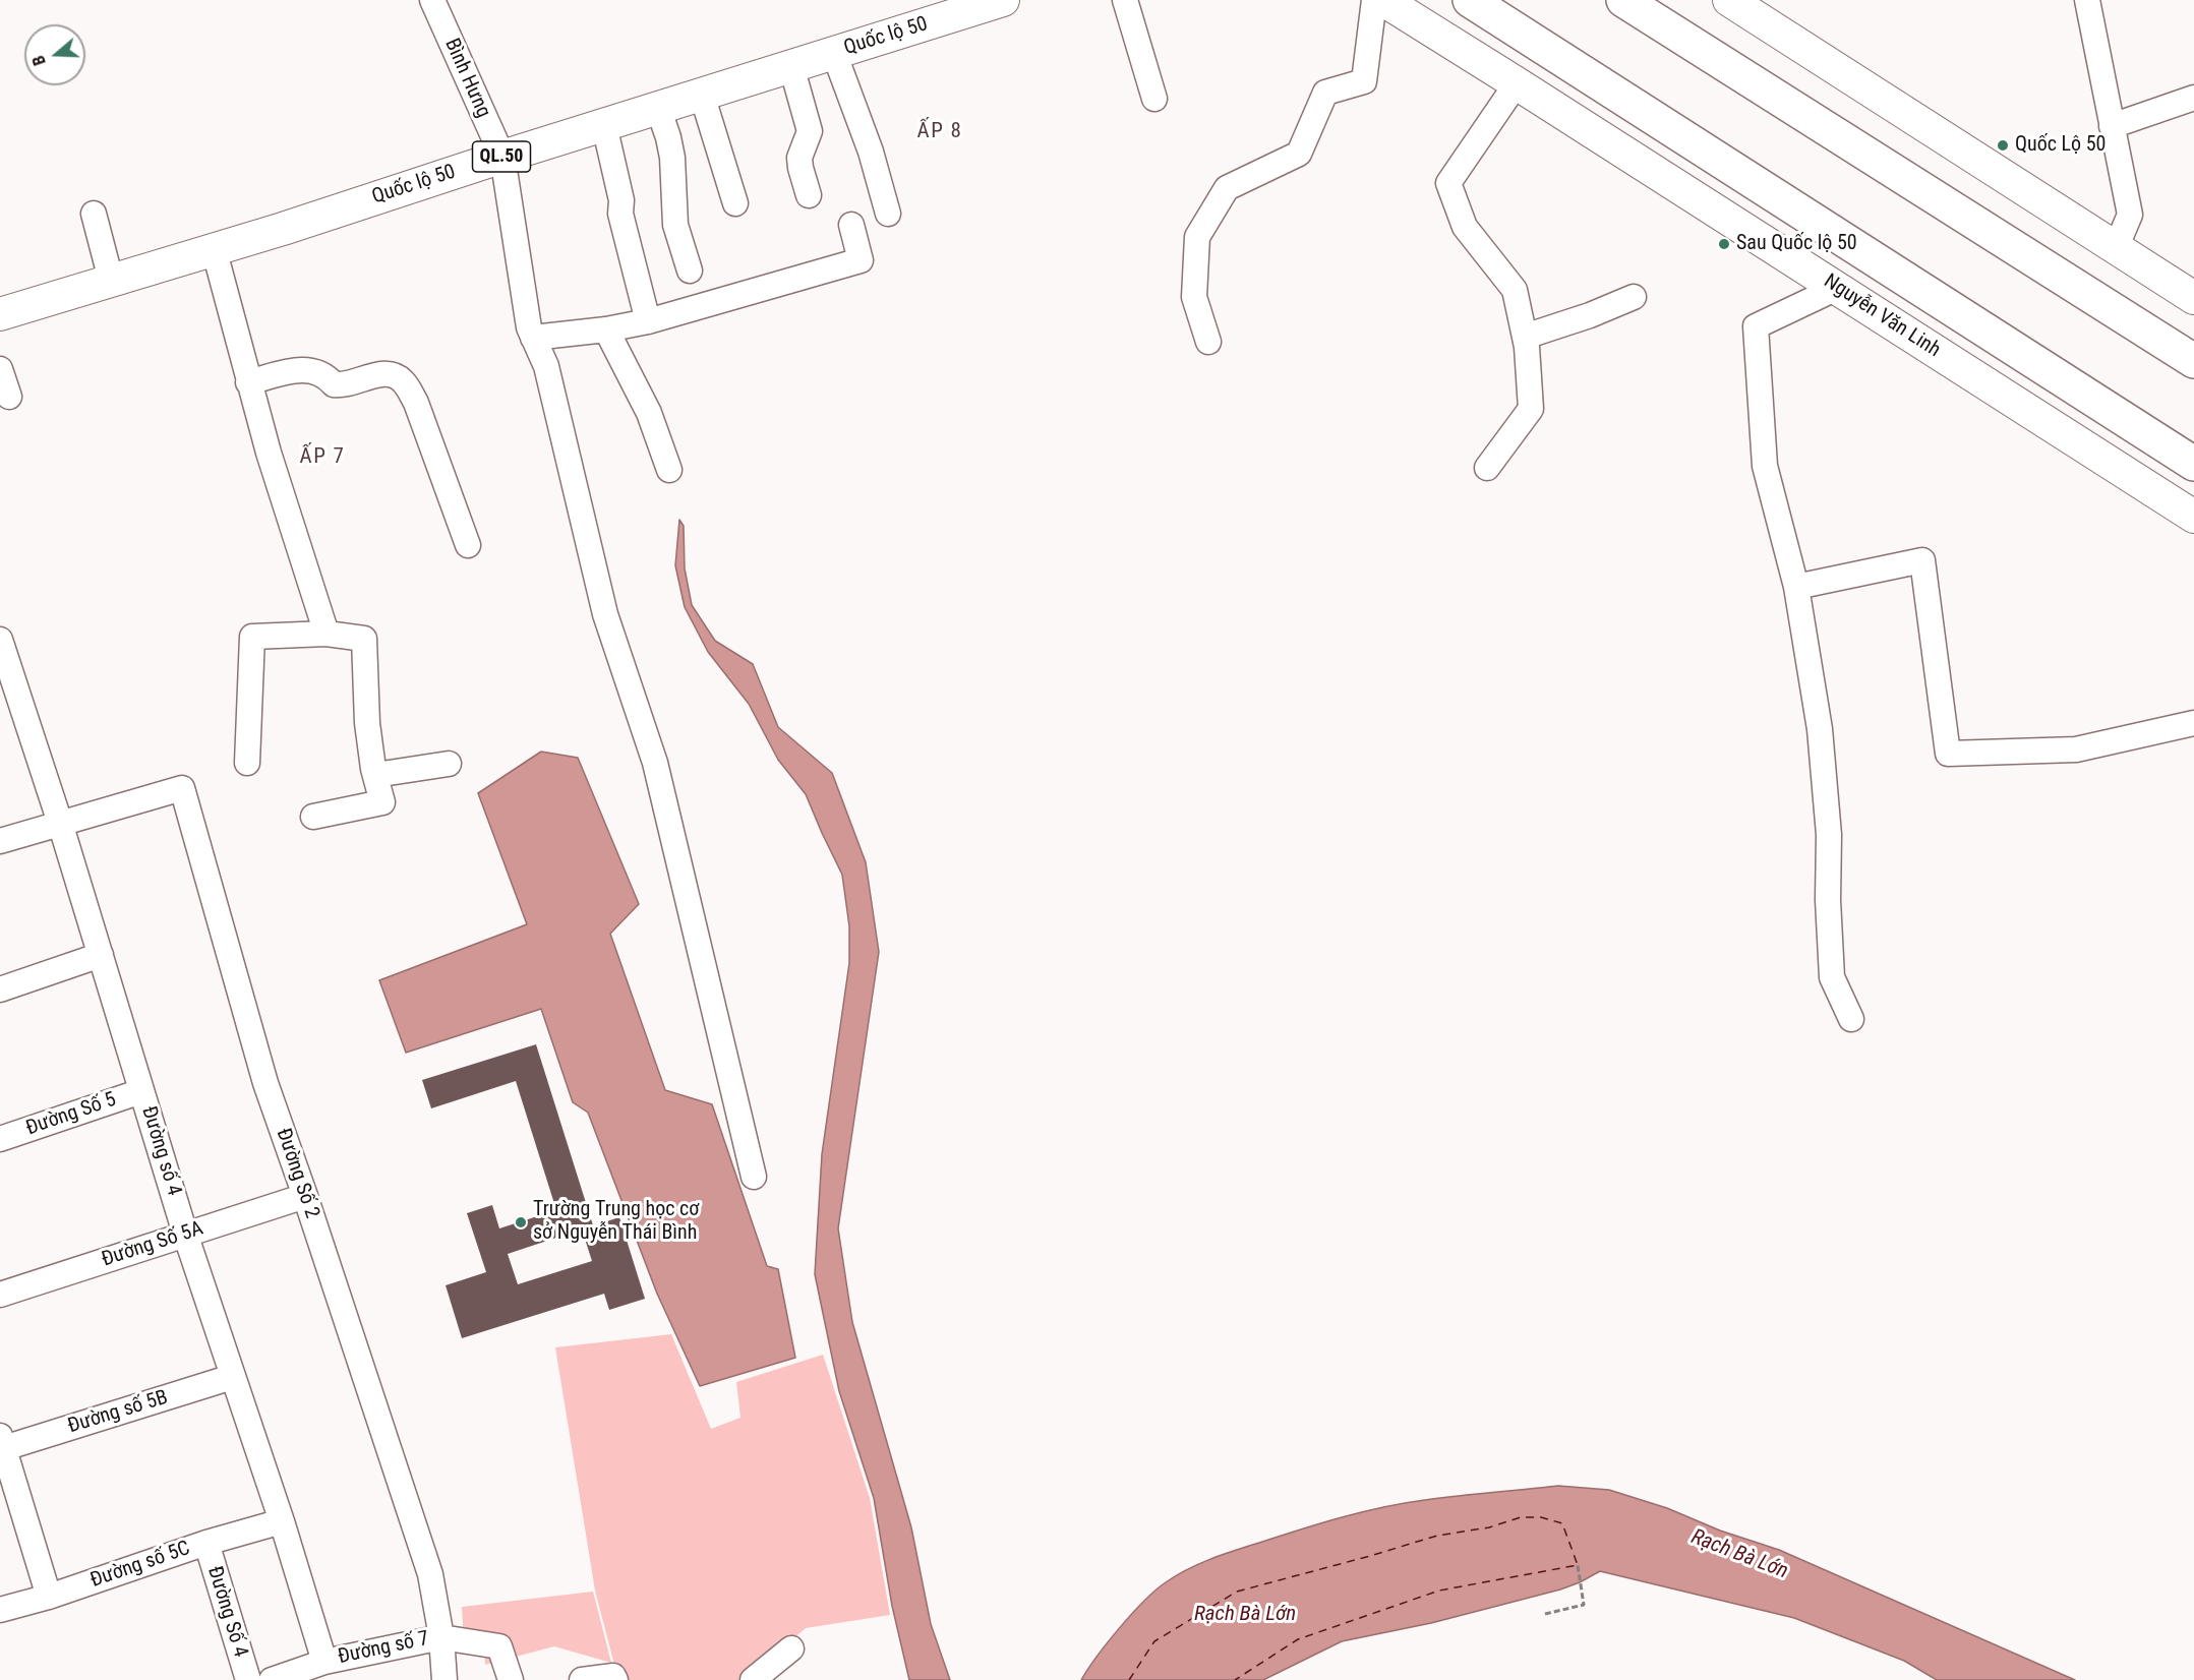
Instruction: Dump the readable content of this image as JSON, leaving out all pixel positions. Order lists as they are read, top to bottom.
{
  "streets": {
    "main road": ["Quốc lộ 50", "QL.50", "Nguyễn Văn Linh"],
    "street": [
      "Bình Hưng",
      "Đường Số 5",
      "Đường số 4",
      "Đường Số 2",
      "Đường Số 5A",
      "Đường số 5B",
      "Đường số 5C",
      "Đường Số 4",
      "Đường số 7"
    ]
  },
  "crossings": [
    ["Quốc lộ 50", "Bình Hưng"],
    ["Đường Số 5", "Đường số 4"],
    ["Đường số 4", "Đường Số 2"],
    ["Đường số 4", "Đường Số 5A"],
    ["Đường số 4", "Đường số 5B"],
    ["Đường số 4", "Đường số 5C"],
    ["Đường số 4", "Đường số 7"],
    ["Đường Số 2", "Đường Số 5A"],
    ["Đường Số 2", "Đường số 7"],
    ["Đường số 5C", "Đường Số 4"]
  ],
  "districts": ["ẤP 8", "ẤP 7"],
  "water": ["Rạch Bà Lớn"],
  "places": ["Quốc Lộ 50", "Sau Quốc lộ 50", "Trường Trung học cơ sở Nguyễn Thái Bình"],
  "north": "left"
}
